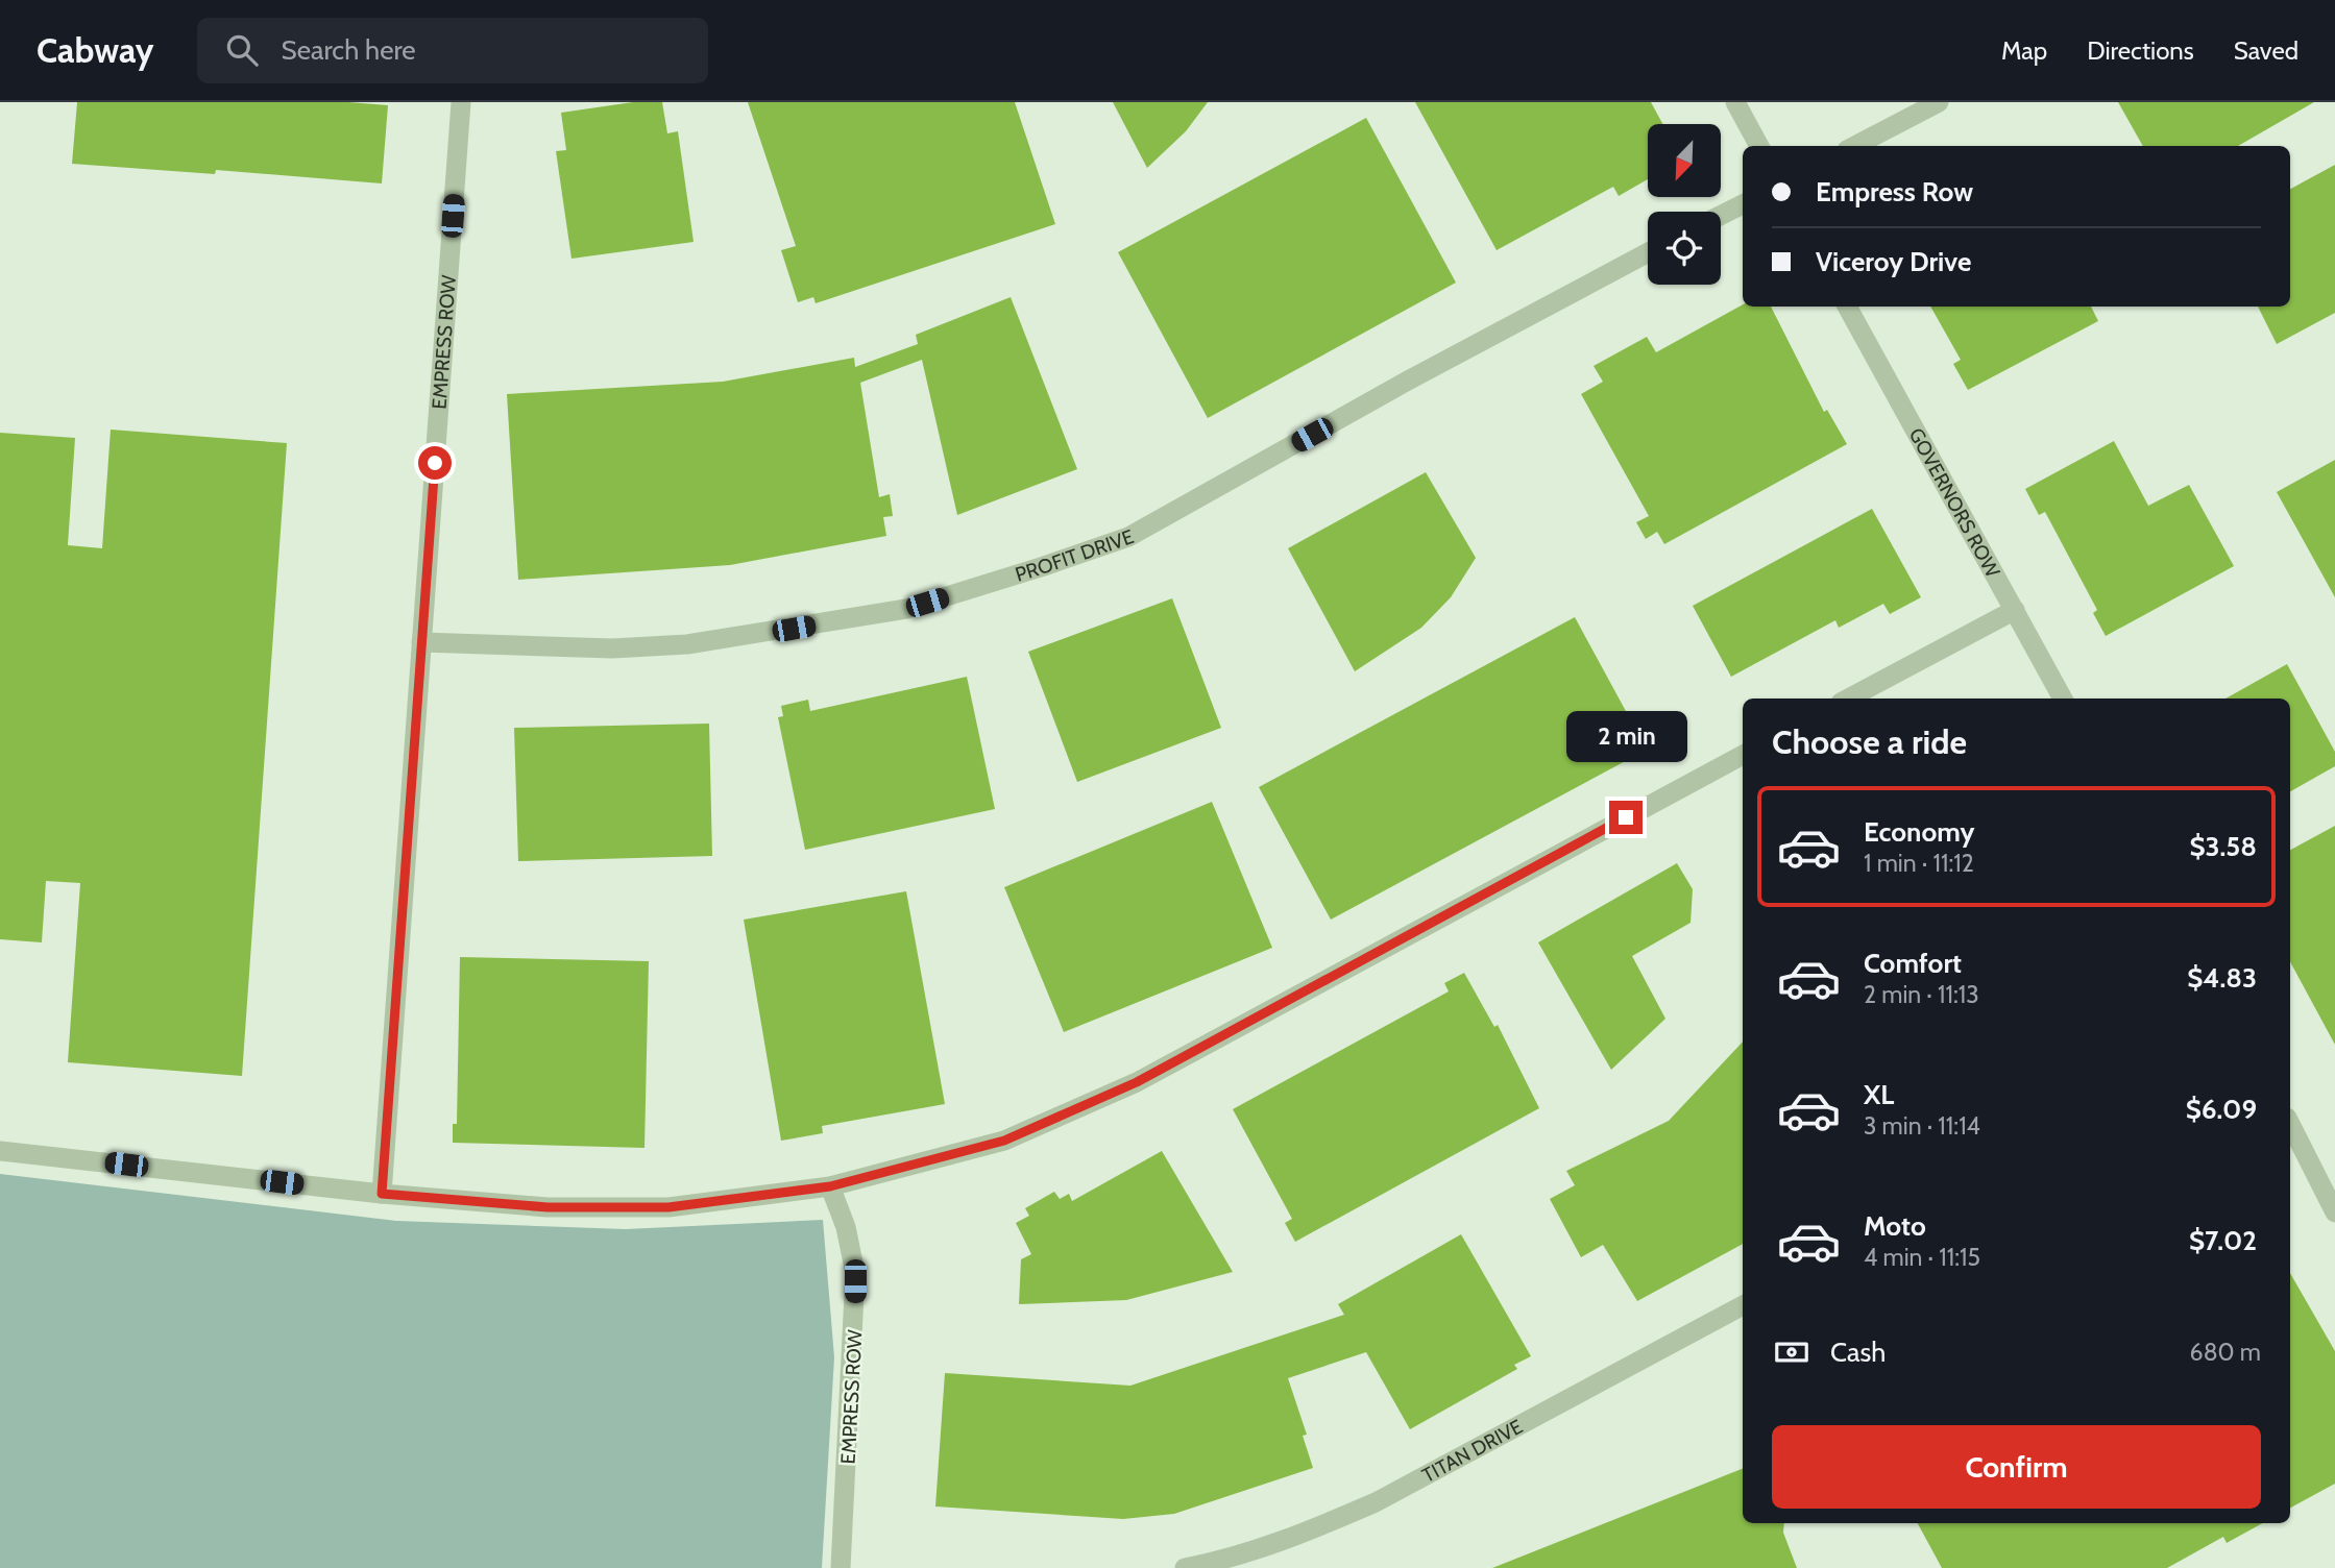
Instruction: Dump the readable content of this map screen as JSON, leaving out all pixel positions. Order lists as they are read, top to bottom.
{
  "streets": {
    "street": [
      "EMPRESS ROW",
      "GOVERNORS ROW",
      "PROFIT DRIVE",
      "TITAN DRIVE"
    ]
  },
  "crossings": [
    ["EMPRESS ROW", "PROFIT DRIVE"]
  ],
  "north": "bottom left",
  "page": {
    "header": "Cabway",
    "search": "Search here",
    "nav": ["Map", "Directions", "Saved"],
    "banner": ["Empress Row", "Viceroy Drive"],
    "heading": "Choose a ride",
    "bubble": "2 min",
    "list": [
      {
        "name": "Economy",
        "note": "1 min · 11:12",
        "value": "$3.58"
      },
      {
        "name": "Comfort",
        "note": "2 min · 11:13",
        "value": "$4.83"
      },
      {
        "name": "XL",
        "note": "3 min · 11:14",
        "value": "$6.09"
      },
      {
        "name": "Moto",
        "note": "4 min · 11:15",
        "value": "$7.02"
      }
    ],
    "pay": ["Cash", "680 m"],
    "buttons": "Confirm"
  }
}
